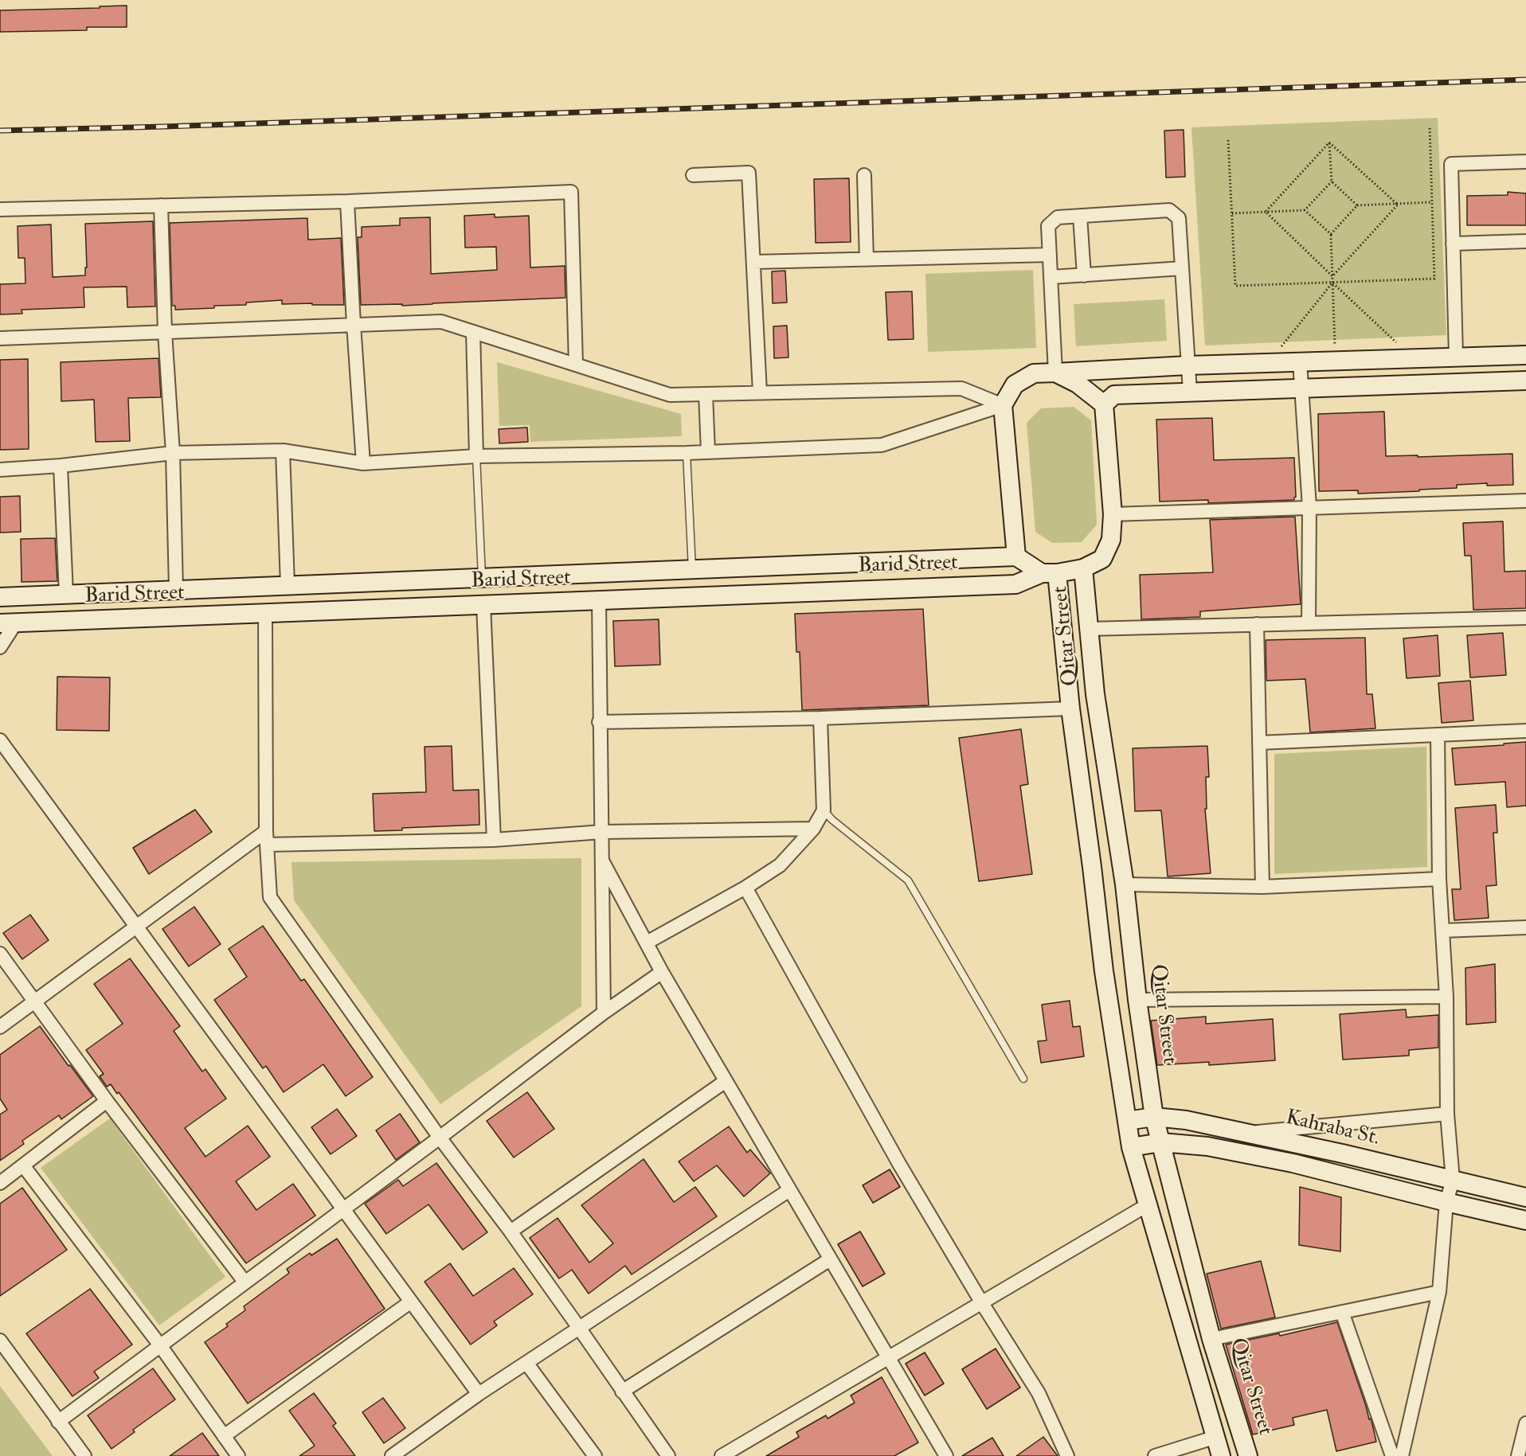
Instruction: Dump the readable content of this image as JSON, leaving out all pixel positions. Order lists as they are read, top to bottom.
{
  "streets": {
    "main road": ["Barid Street", "Qitar Street", "Kahraba St."]
  },
  "crossings": [
    ["Barid Street", "Qitar Street"],
    ["Qitar Street", "Kahraba St."]
  ]
}
